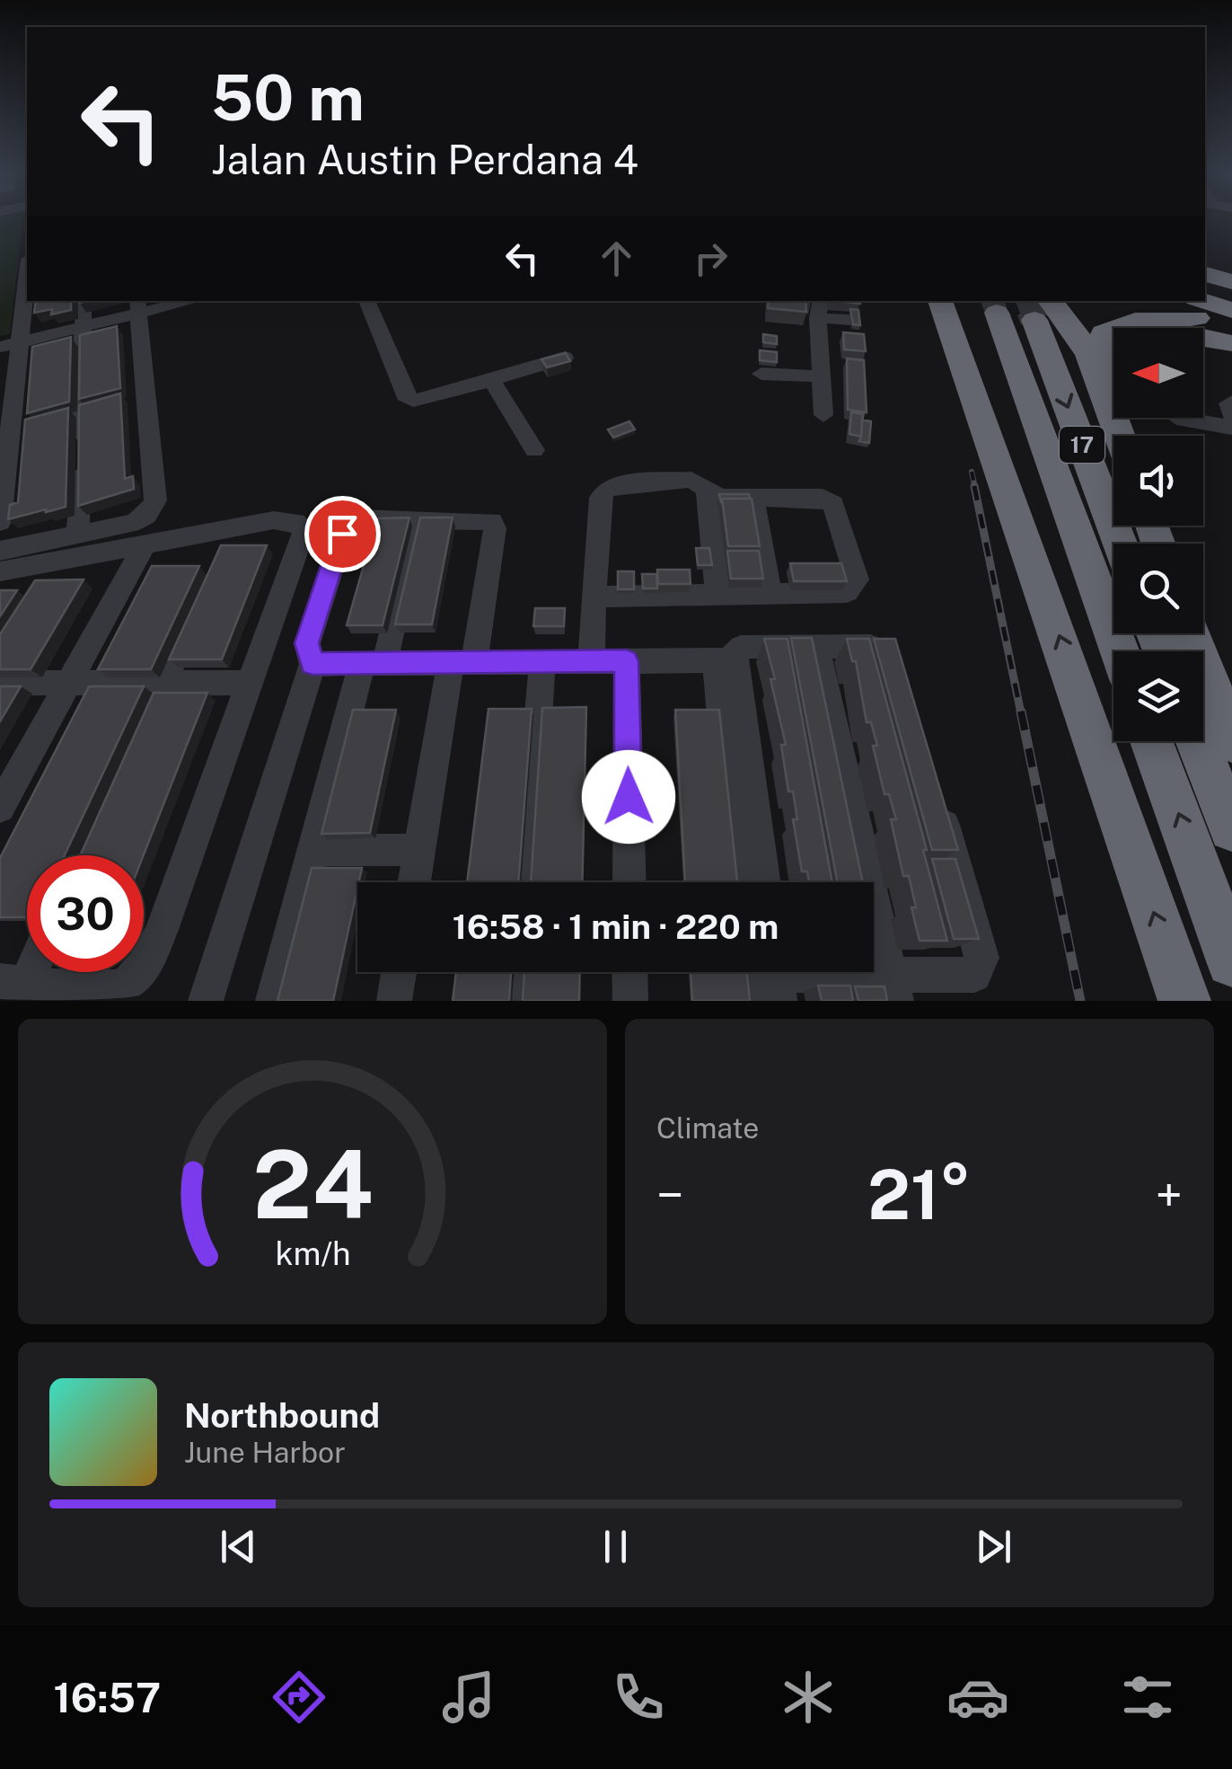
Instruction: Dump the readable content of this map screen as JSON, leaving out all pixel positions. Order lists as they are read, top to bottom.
{
  "streets": {
    "highway": ["17"]
  },
  "north": "left",
  "page": {
    "turn": ["50 m", "Jalan Austin Perdana 4"],
    "limit": "30",
    "trip": "16:58 · 1 min · 220 m",
    "tile": "Climate",
    "heat": ["−", "21°", "+"],
    "song": ["Northbound", "June Harbor"],
    "tabs": "16:57",
    "gauge": ["24", "km/h"]
  }
}
